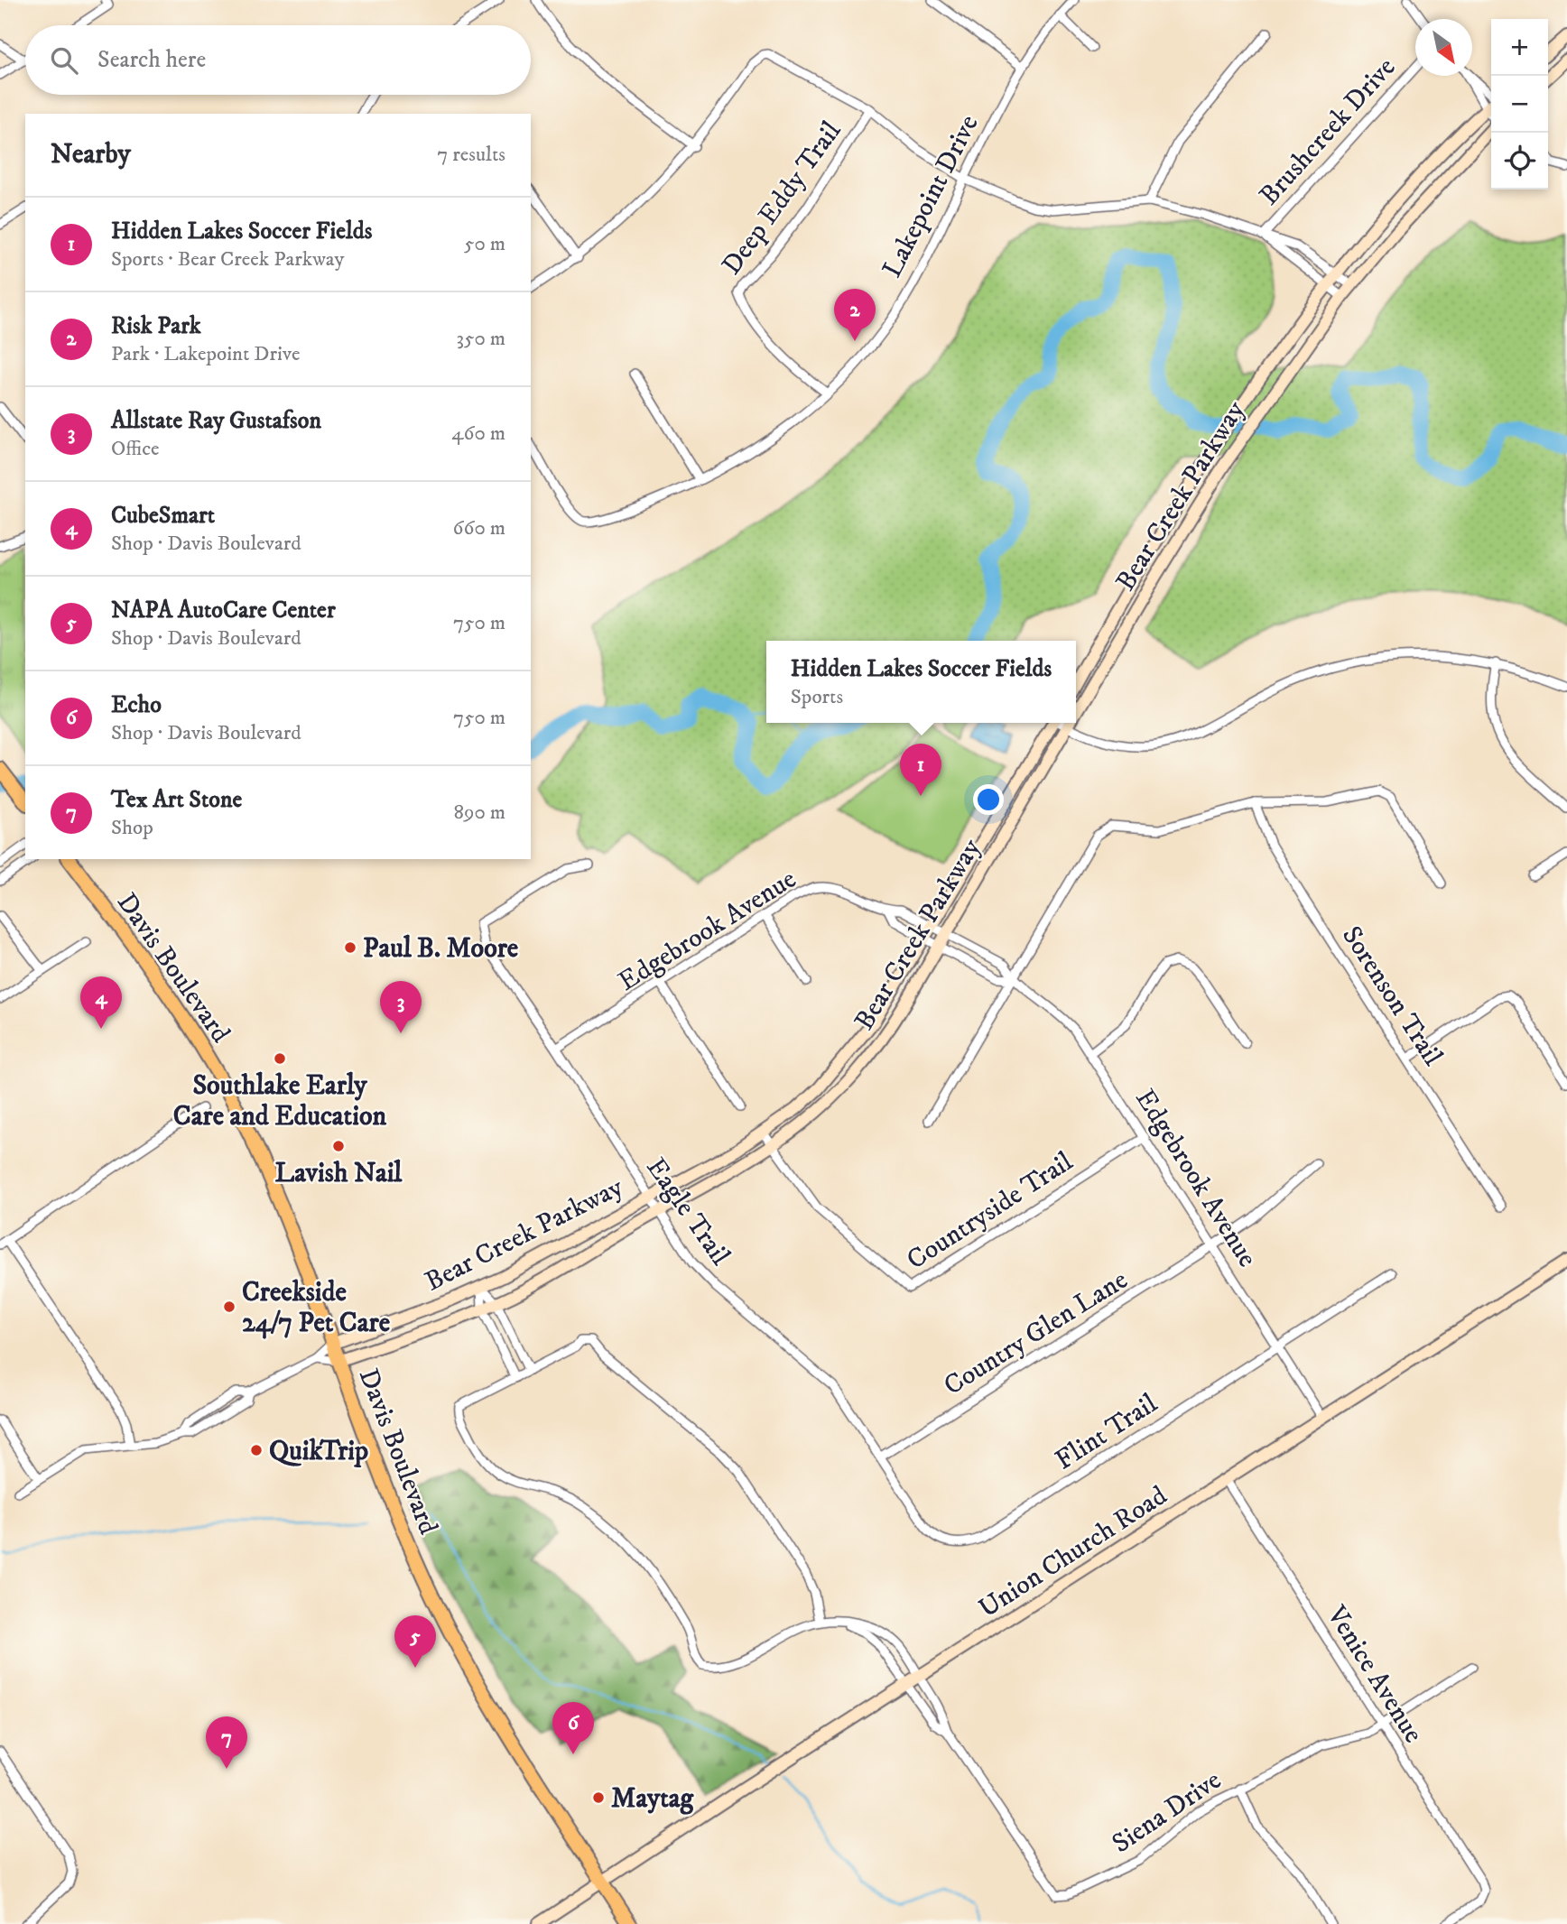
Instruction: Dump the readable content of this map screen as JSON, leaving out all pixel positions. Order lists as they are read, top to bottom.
{
  "streets": {
    "main road": ["Bear Creek Parkway", "Davis Boulevard", "Union Church Road"],
    "street": [
      "Brushcreek Drive",
      "Lakepoint Drive",
      "Deep Eddy Trail",
      "Edgebrook Avenue",
      "Sorenson Trail",
      "Countryside Trail",
      "Eagle Trail",
      "Country Glen Lane",
      "Flint Trail",
      "Venice Avenue",
      "Siena Drive"
    ]
  },
  "crossings": [
    ["Lakepoint Drive", "Deep Eddy Trail"],
    ["Bear Creek Parkway", "Edgebrook Avenue"],
    ["Bear Creek Parkway", "Davis Boulevard"],
    ["Bear Creek Parkway", "Countryside Trail"],
    ["Bear Creek Parkway", "Eagle Trail"],
    ["Edgebrook Avenue", "Countryside Trail"],
    ["Edgebrook Avenue", "Eagle Trail"],
    ["Edgebrook Avenue", "Country Glen Lane"],
    ["Edgebrook Avenue", "Flint Trail"],
    ["Edgebrook Avenue", "Union Church Road"],
    ["Davis Boulevard", "Union Church Road"],
    ["Eagle Trail", "Country Glen Lane"],
    ["Eagle Trail", "Flint Trail"],
    ["Union Church Road", "Venice Avenue"],
    ["Union Church Road", "Siena Drive"],
    ["Venice Avenue", "Siena Drive"]
  ],
  "places": [
    "Paul B. Moore",
    "Southlake Early Care and Education",
    "Lavish Nail",
    "Creekside 24/7 Pet Care",
    "QuikTrip",
    "Maytag"
  ],
  "north": "bottom right",
  "page": {
    "map_buttons": ["+", "−"],
    "search": "Search here",
    "heading": ["Nearby", "7 results"],
    "list": [
      {
        "mark": "1",
        "name": "Hidden Lakes Soccer Fields",
        "note": "Sports · Bear Creek Parkway",
        "value": "50 m"
      },
      {
        "mark": "2",
        "name": "Risk Park",
        "note": "Park · Lakepoint Drive",
        "value": "350 m"
      },
      {
        "mark": "3",
        "name": "Allstate Ray Gustafson",
        "note": "Office",
        "value": "460 m"
      },
      {
        "mark": "4",
        "name": "CubeSmart",
        "note": "Shop · Davis Boulevard",
        "value": "660 m"
      },
      {
        "mark": "5",
        "name": "NAPA AutoCare Center",
        "note": "Shop · Davis Boulevard",
        "value": "750 m"
      },
      {
        "mark": "6",
        "name": "Echo",
        "note": "Shop · Davis Boulevard",
        "value": "750 m"
      },
      {
        "mark": "7",
        "name": "Tex Art Stone",
        "note": "Shop",
        "value": "890 m"
      }
    ],
    "pins": [
      "2",
      "1",
      "4",
      "3",
      "5",
      "6",
      "7"
    ],
    "popup": ["Hidden Lakes Soccer Fields", "Sports"]
  }
}
